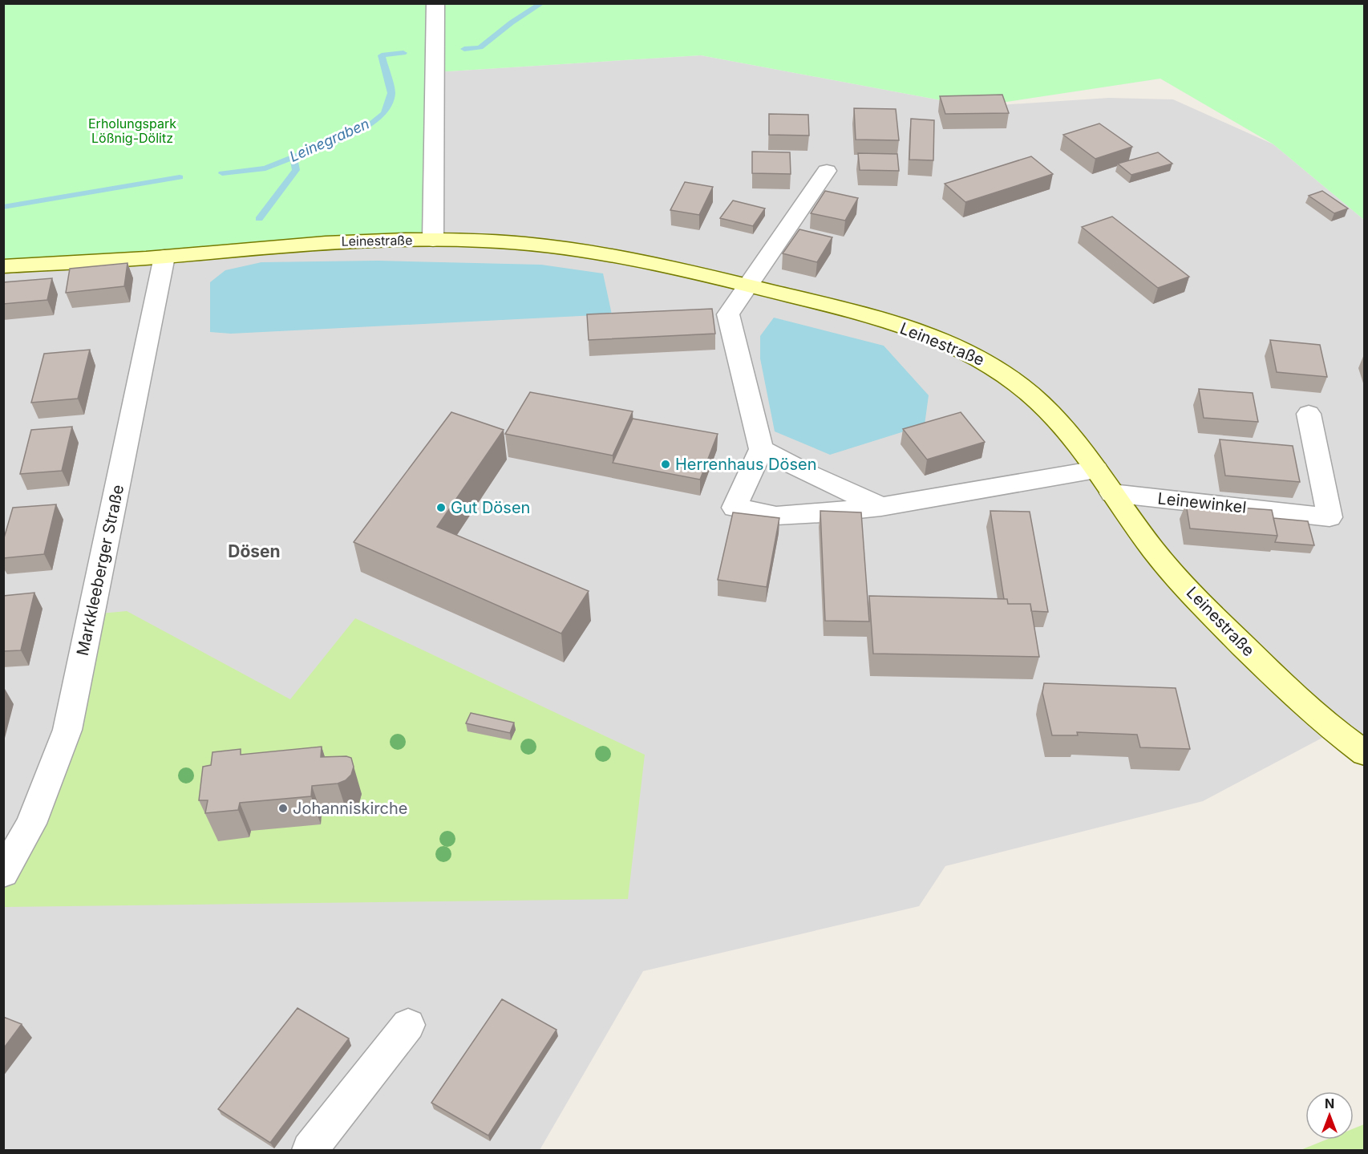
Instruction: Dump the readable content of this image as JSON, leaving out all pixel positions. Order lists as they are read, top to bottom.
{
  "streets": {
    "main road": ["Leinestraße"],
    "street": ["Leinewinkel", "Markkleeberger Straße"]
  },
  "crossings": [
    ["Leinestraße", "Leinewinkel"],
    ["Leinestraße", "Markkleeberger Straße"]
  ],
  "districts": ["Dösen"],
  "water": ["Leinegraben"],
  "parks": ["Erholungspark Lößnig-Dölitz"],
  "places": ["Herrenhaus Dösen", "Gut Dösen", "Johanniskirche"],
  "north": "top"
}
